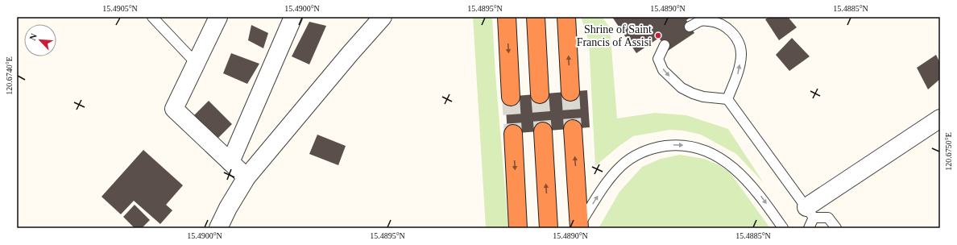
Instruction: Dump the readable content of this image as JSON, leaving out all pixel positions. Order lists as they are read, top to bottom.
{
  "places": ["Shrine of Saint Francis of Assisi"],
  "north": "top left",
  "coordinates": [
    "15.4905°N",
    "15.4900°N",
    "15.4895°N",
    "15.4890°N",
    "15.4885°N",
    "120.6740°E",
    "120.6750°E"
  ]
}
